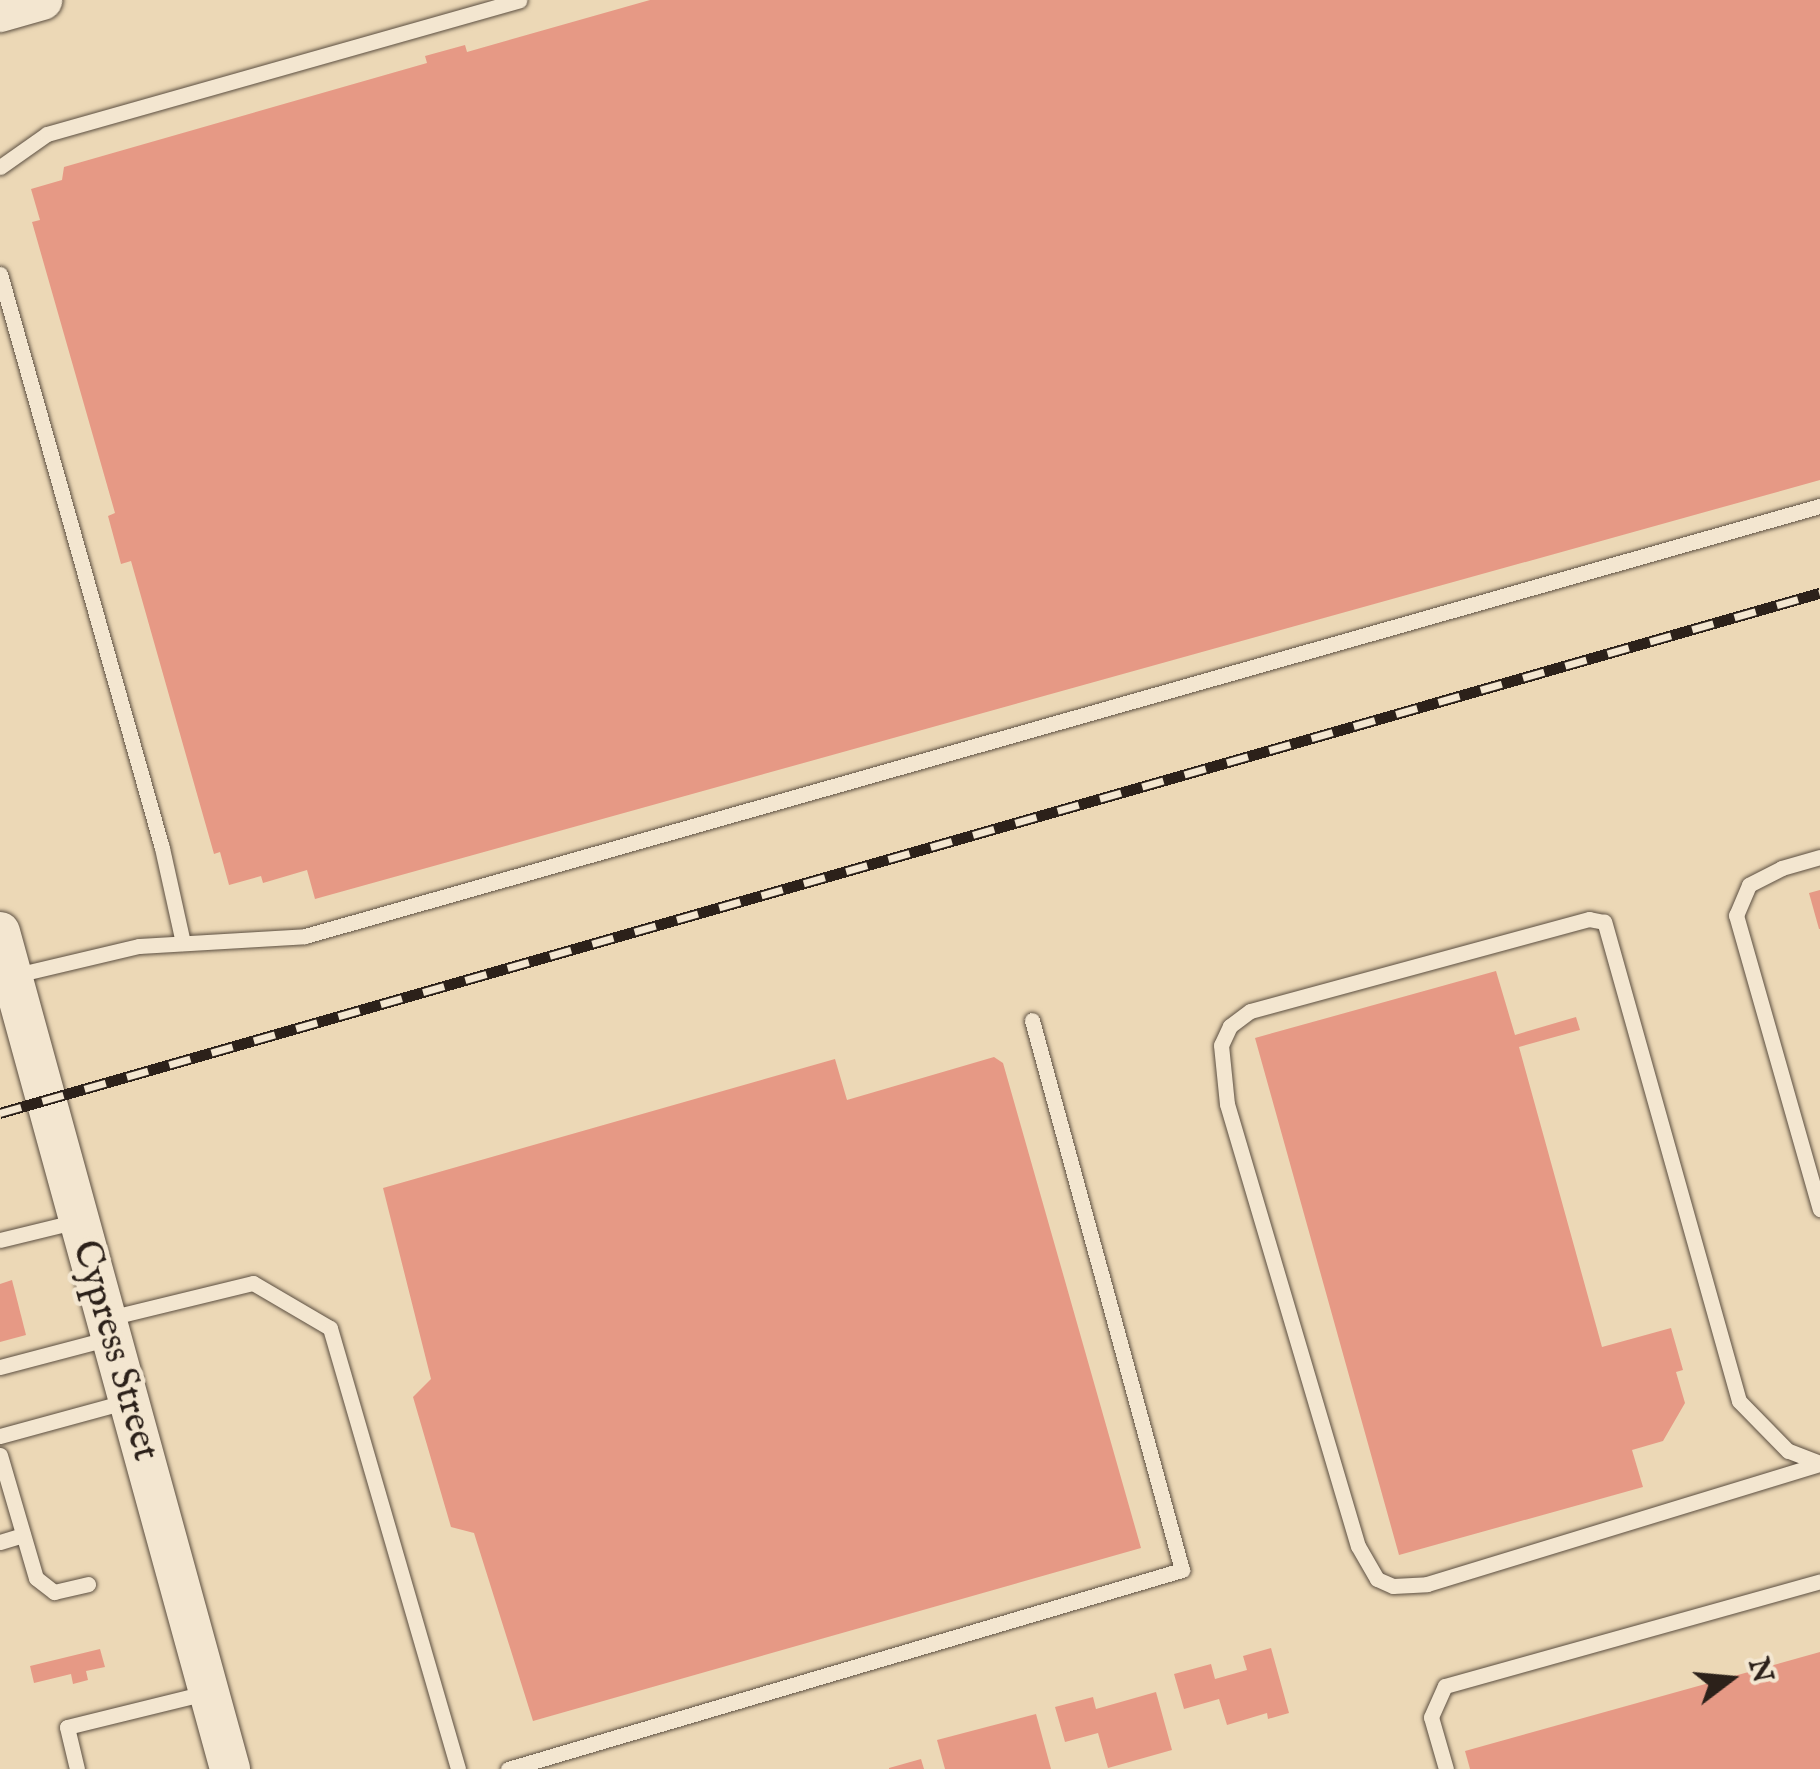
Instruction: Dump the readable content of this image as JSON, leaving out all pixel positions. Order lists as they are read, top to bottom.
{
  "streets": {
    "street": ["Cypress Street"]
  },
  "north": "right"
}
